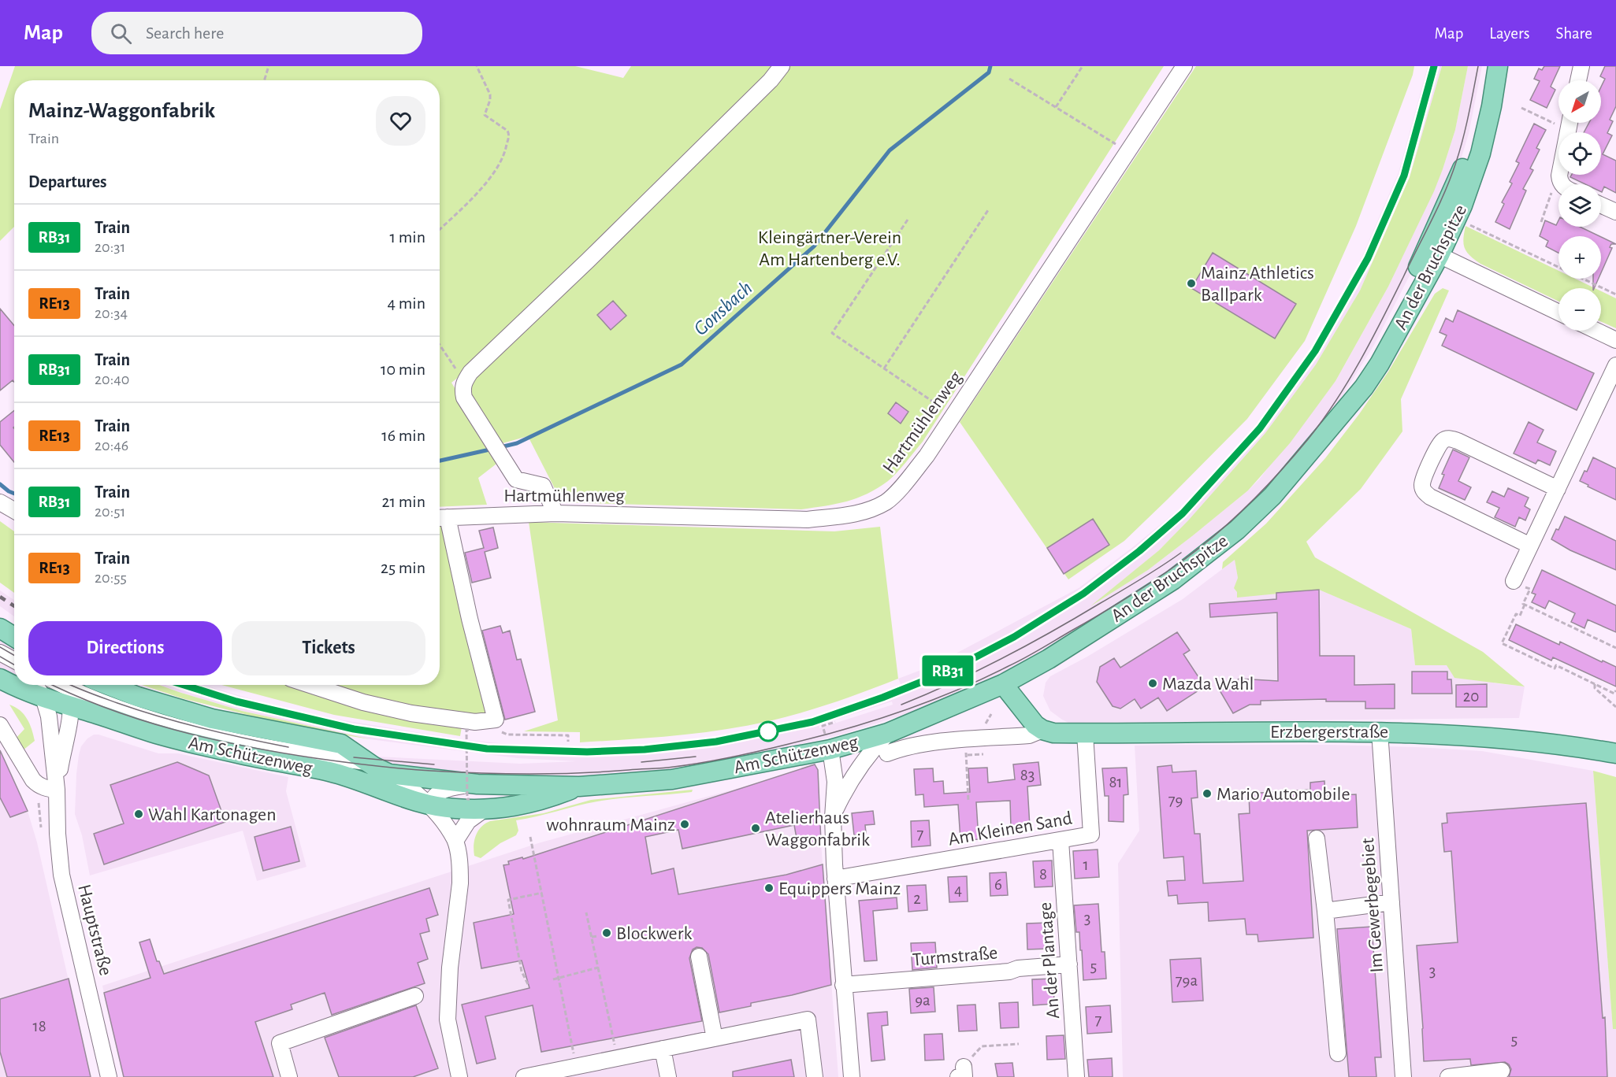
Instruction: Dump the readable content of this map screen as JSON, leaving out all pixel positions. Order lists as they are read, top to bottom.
{
  "streets": {
    "main road": ["An der Bruchspitze", "Erzbergerstraße", "Am Schützenweg"],
    "street": [
      "Hartmühlenweg",
      "Am Kleinen Sand",
      "Im Gewerbegebiet",
      "Hauptstraße",
      "Turmstraße",
      "An der Plantage"
    ]
  },
  "crossings": [
    ["An der Bruchspitze", "Am Schützenweg"],
    ["Erzbergerstraße", "Am Kleinen Sand"],
    ["Erzbergerstraße", "Im Gewerbegebiet"],
    ["Am Schützenweg", "Hauptstraße"],
    ["Am Kleinen Sand", "An der Plantage"],
    ["Turmstraße", "An der Plantage"]
  ],
  "water": ["Gonsbach"],
  "parks": ["Kleingärtner-Verein Am Hartenberg e.V."],
  "places": [
    "Mainz Athletics Ballpark",
    "Mazda Wahl",
    "Mario Automobile",
    "Wahl Kartonagen",
    "wohnraum Mainz",
    "Atelierhaus Waggonfabrik",
    "Equippers Mainz",
    "Blockwerk"
  ],
  "house_numbers": [
    "20",
    "83",
    "81",
    "79",
    "7",
    "1",
    "8",
    "6",
    "4",
    "2",
    "3",
    "5",
    "3",
    "79a",
    "9a",
    "7",
    "18",
    "5"
  ],
  "north": "bottom left",
  "page": {
    "header": "Map",
    "search": "Search here",
    "nav": ["Map", "Layers", "Share"],
    "on_map": "RB31",
    "map_buttons": ["+", "−"],
    "heading": [
      ["Mainz-Waggonfabrik", "Train"],
      "Departures"
    ],
    "list": [
      {
        "mark": "RB31",
        "name": "Train",
        "note": "20:31",
        "value": "1 min"
      },
      {
        "mark": "RE13",
        "name": "Train",
        "note": "20:34",
        "value": "4 min"
      },
      {
        "mark": "RB31",
        "name": "Train",
        "note": "20:40",
        "value": "10 min"
      },
      {
        "mark": "RE13",
        "name": "Train",
        "note": "20:46",
        "value": "16 min"
      },
      {
        "mark": "RB31",
        "name": "Train",
        "note": "20:51",
        "value": "21 min"
      },
      {
        "mark": "RE13",
        "name": "Train",
        "note": "20:55",
        "value": "25 min"
      }
    ],
    "buttons": ["Directions", "Tickets"]
  }
}
